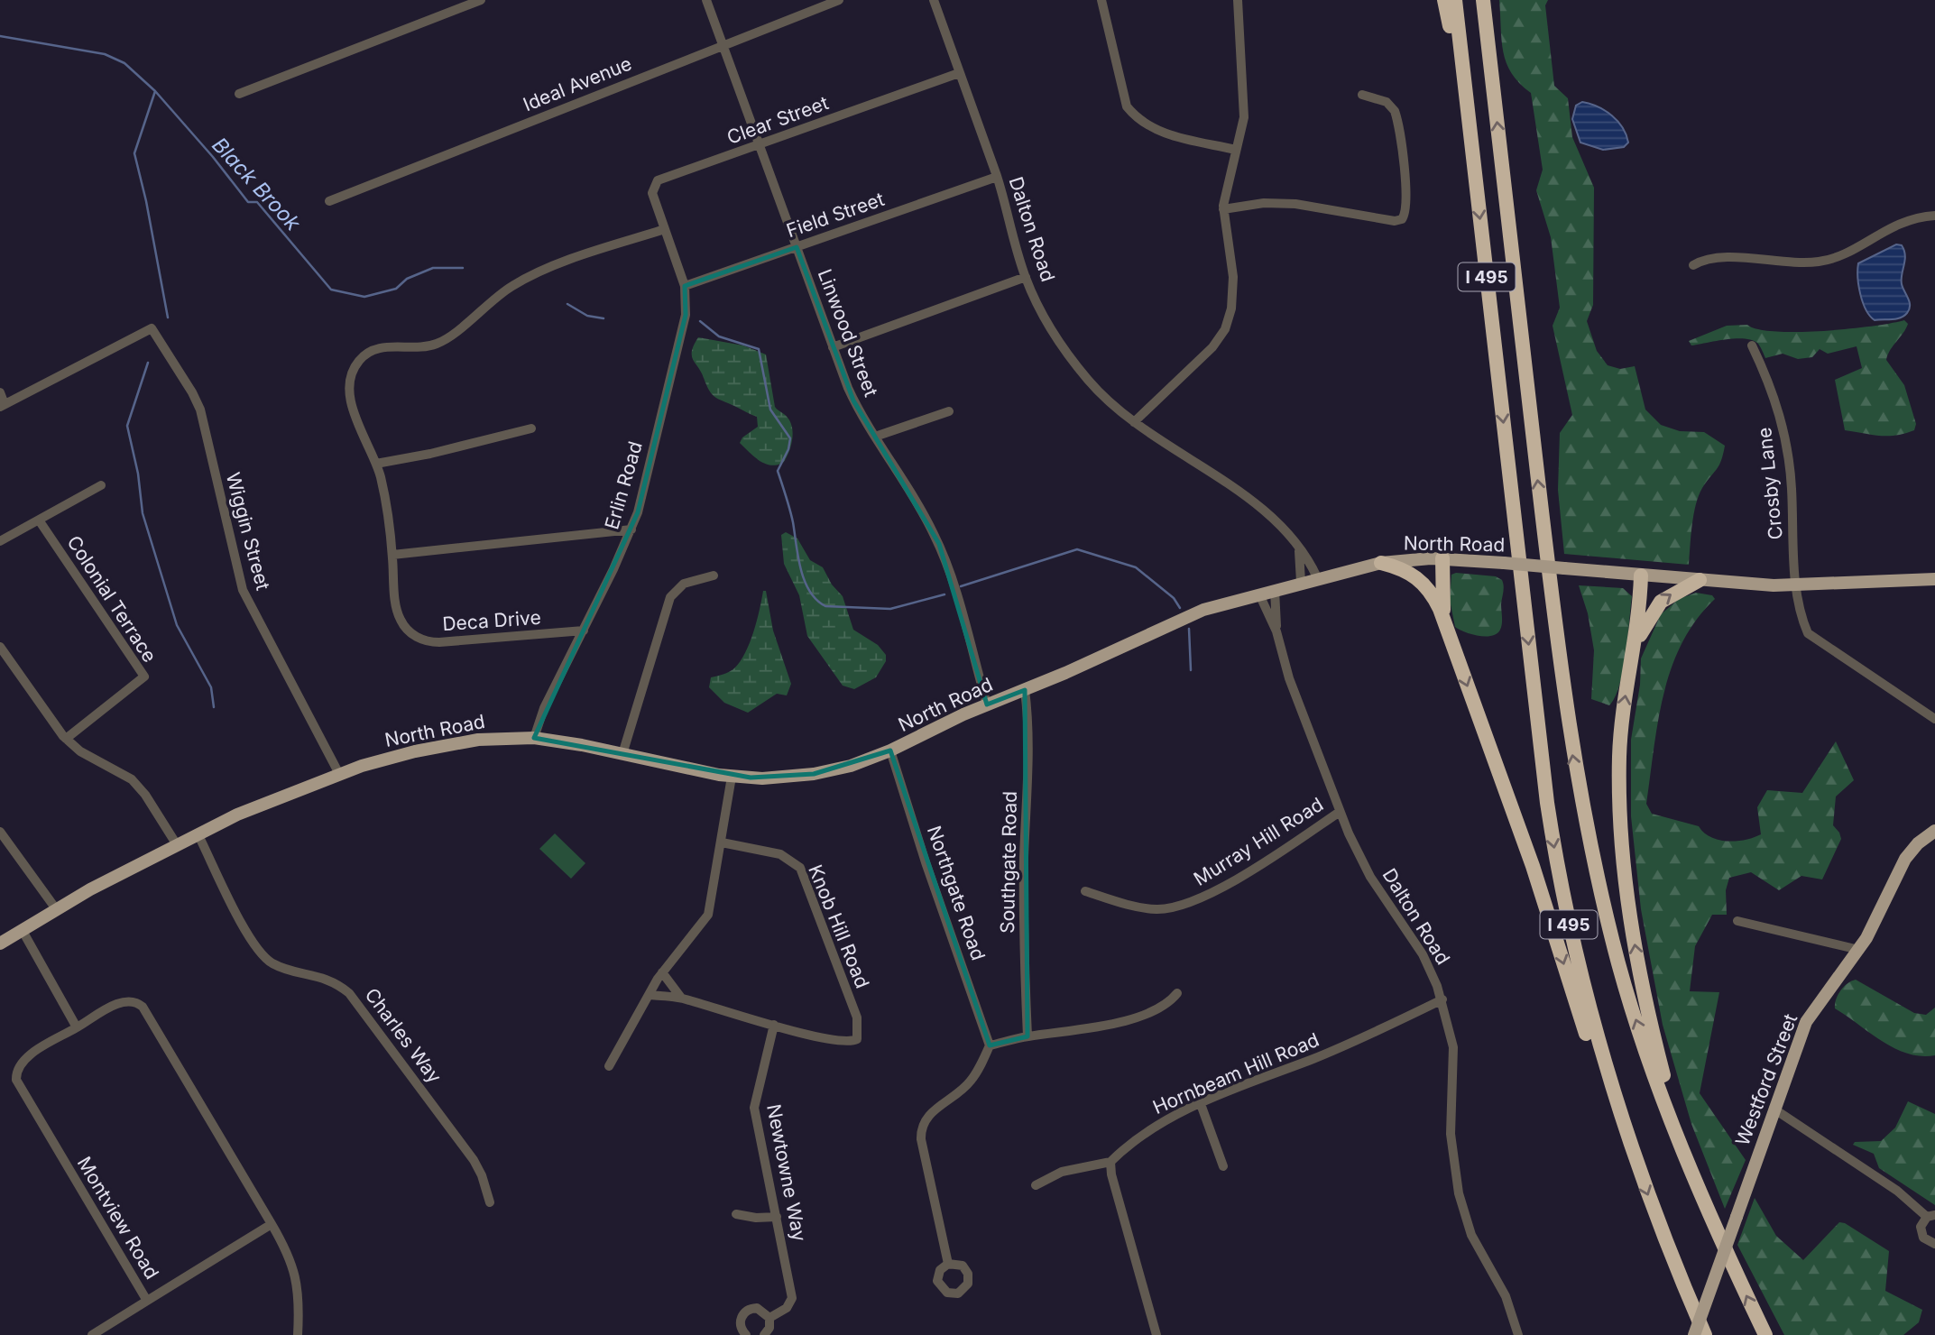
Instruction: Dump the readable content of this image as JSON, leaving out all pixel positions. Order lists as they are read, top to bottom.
{
  "streets": {
    "highway": ["I 495"],
    "main road": ["North Road", "Westford Street"],
    "street": [
      "Ideal Avenue",
      "Clear Street",
      "Field Street",
      "Dalton Road",
      "Linwood Street",
      "Crosby Lane",
      "Erlin Road",
      "Wiggin Street",
      "Colonial Terrace",
      "Deca Drive",
      "Murray Hill Road",
      "Southgate Road",
      "Northgate Road",
      "Knob Hill Road",
      "Charles Way",
      "Hornbeam Hill Road",
      "Newtowne Way",
      "Montview Road"
    ]
  },
  "crossings": [
    ["Ideal Avenue", "Linwood Street"],
    ["Clear Street", "Dalton Road"],
    ["Clear Street", "Linwood Street"],
    ["Clear Street", "Erlin Road"],
    ["Field Street", "Dalton Road"],
    ["Field Street", "Linwood Street"],
    ["Field Street", "Erlin Road"],
    ["Dalton Road", "North Road"],
    ["Dalton Road", "Murray Hill Road"],
    ["Dalton Road", "Hornbeam Hill Road"],
    ["Linwood Street", "North Road"],
    ["Crosby Lane", "North Road"],
    ["Erlin Road", "North Road"],
    ["Erlin Road", "Deca Drive"],
    ["Wiggin Street", "North Road"],
    ["North Road", "Southgate Road"],
    ["North Road", "Northgate Road"],
    ["North Road", "Charles Way"],
    ["Knob Hill Road", "Newtowne Way"]
  ],
  "water": ["Black Brook"]
}
